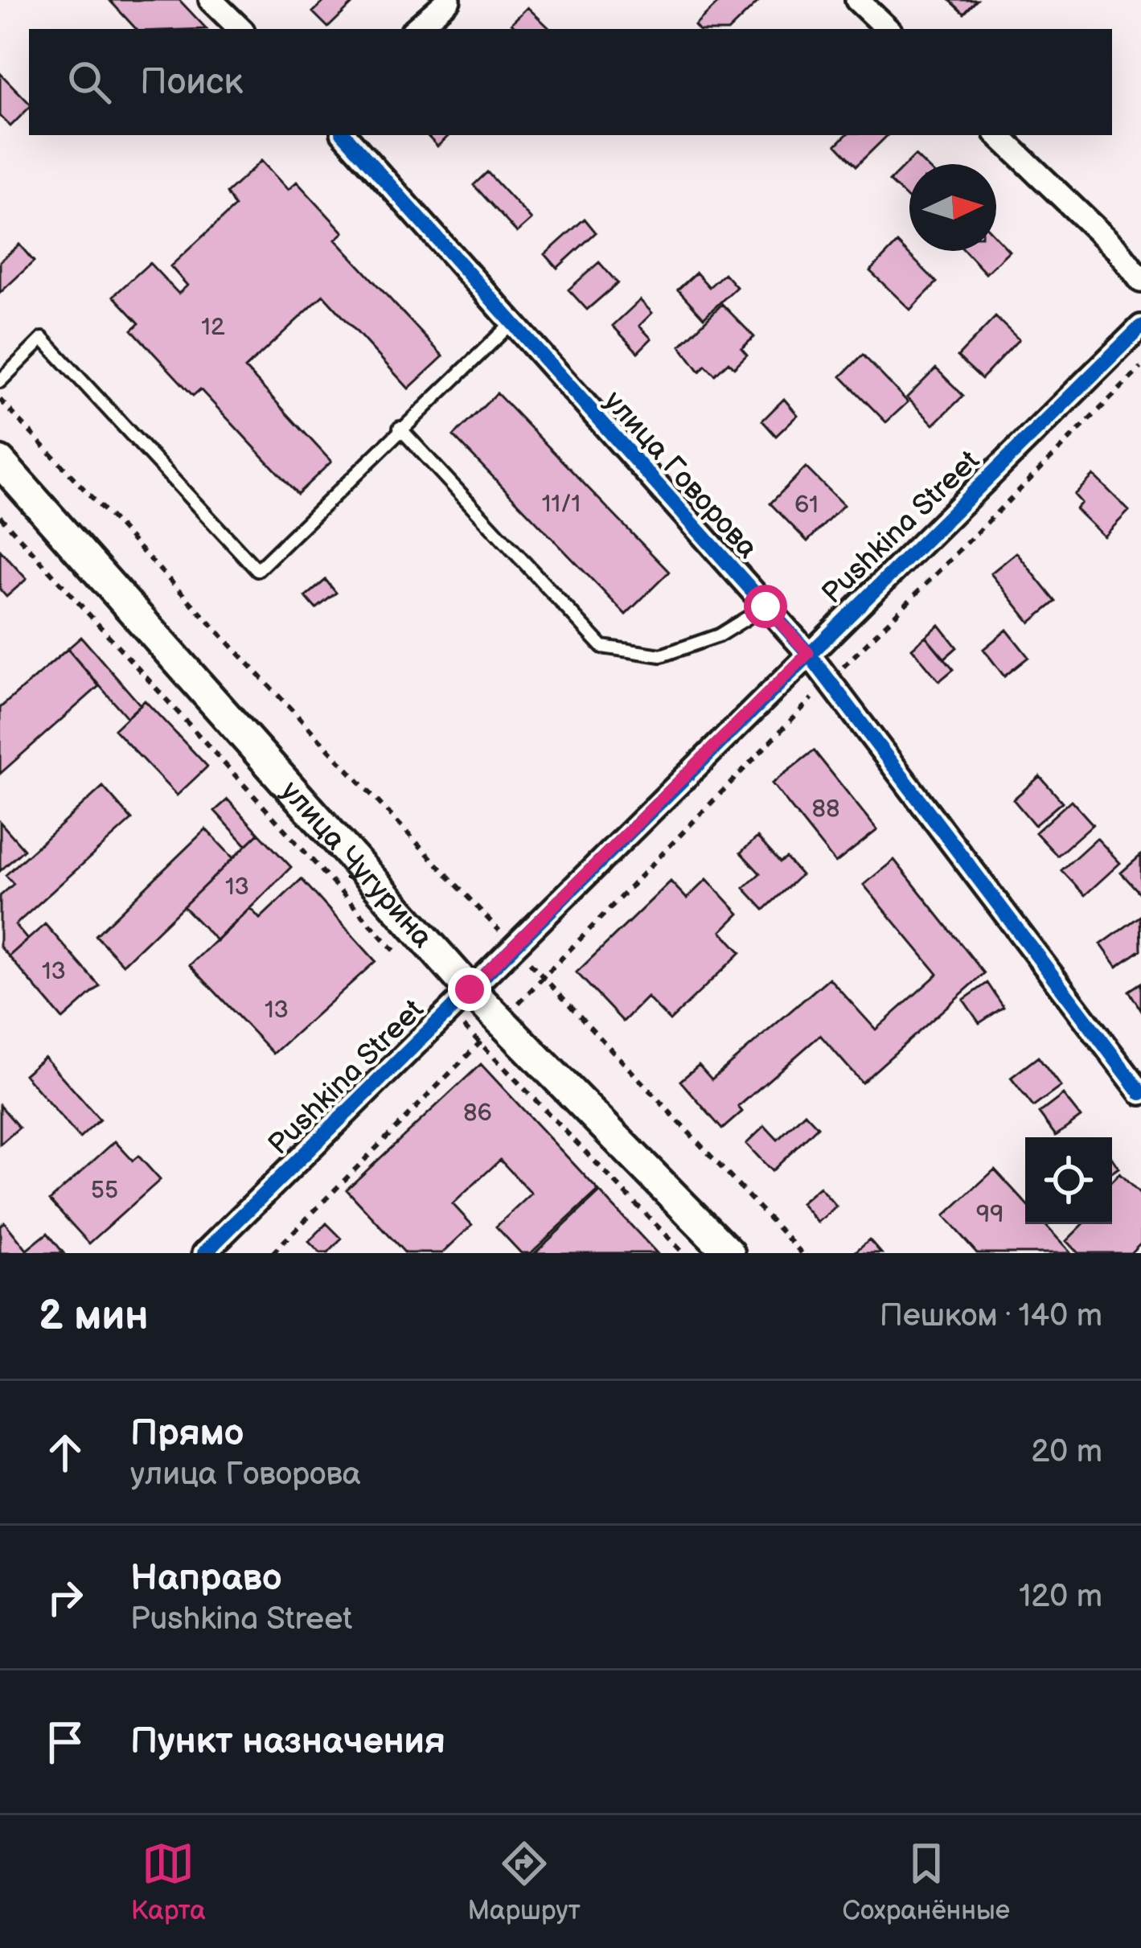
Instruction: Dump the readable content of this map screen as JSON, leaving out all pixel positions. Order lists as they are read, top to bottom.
{
  "streets": {
    "street": ["улица Говорова", "Pushkina Street", "улица Чугурина"]
  },
  "crossings": [
    ["улица Говорова", "Pushkina Street"],
    ["Pushkina Street", "улица Чугурина"]
  ],
  "house_numbers": [
    "12",
    "11/1",
    "61",
    "88",
    "13",
    "13",
    "13",
    "86",
    "55",
    "99"
  ],
  "north": "right",
  "page": {
    "search": "Поиск",
    "heading": ["2 мин", "Пешком · 140 m"],
    "list": [
      ["Прямо", "улица Говорова", "20 m"],
      ["Направо", "Pushkina Street", "120 m"],
      "Пункт назначения"
    ],
    "nav": ["Карта", "Маршрут", "Сохранённые"]
  }
}
